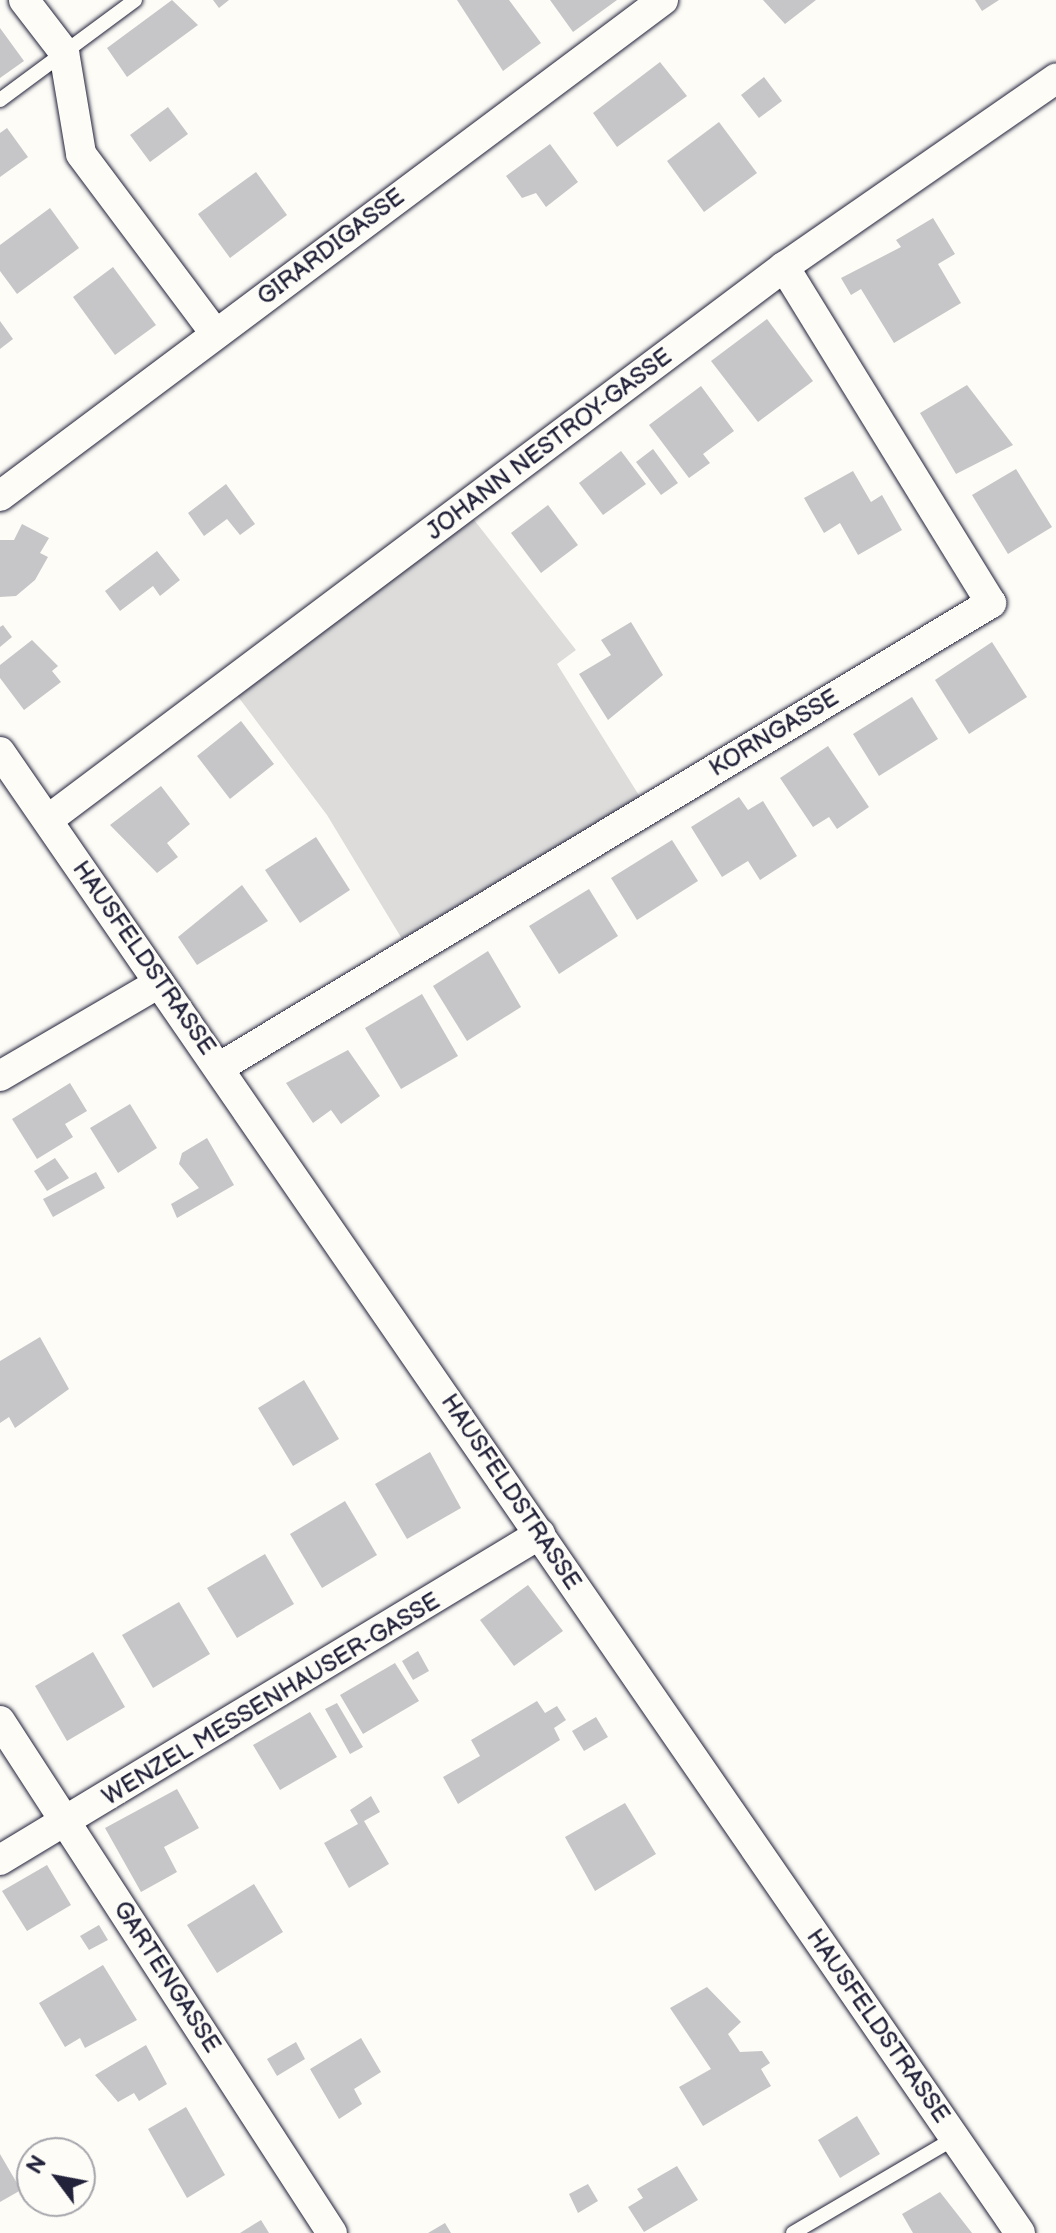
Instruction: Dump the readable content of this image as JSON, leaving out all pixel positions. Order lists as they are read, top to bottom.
{
  "streets": {
    "street": [
      "GIRARDIGASSE",
      "JOHANN NESTROY-GASSE",
      "KORNGASSE",
      "HAUSFELDSTRASSE",
      "WENZEL MESSENHAUSER-GASSE",
      "GARTENGASSE"
    ]
  },
  "crossings": [
    ["JOHANN NESTROY-GASSE", "KORNGASSE"],
    ["JOHANN NESTROY-GASSE", "HAUSFELDSTRASSE"],
    ["KORNGASSE", "HAUSFELDSTRASSE"],
    ["HAUSFELDSTRASSE", "WENZEL MESSENHAUSER-GASSE"],
    ["WENZEL MESSENHAUSER-GASSE", "GARTENGASSE"]
  ],
  "north": "top left"
}
